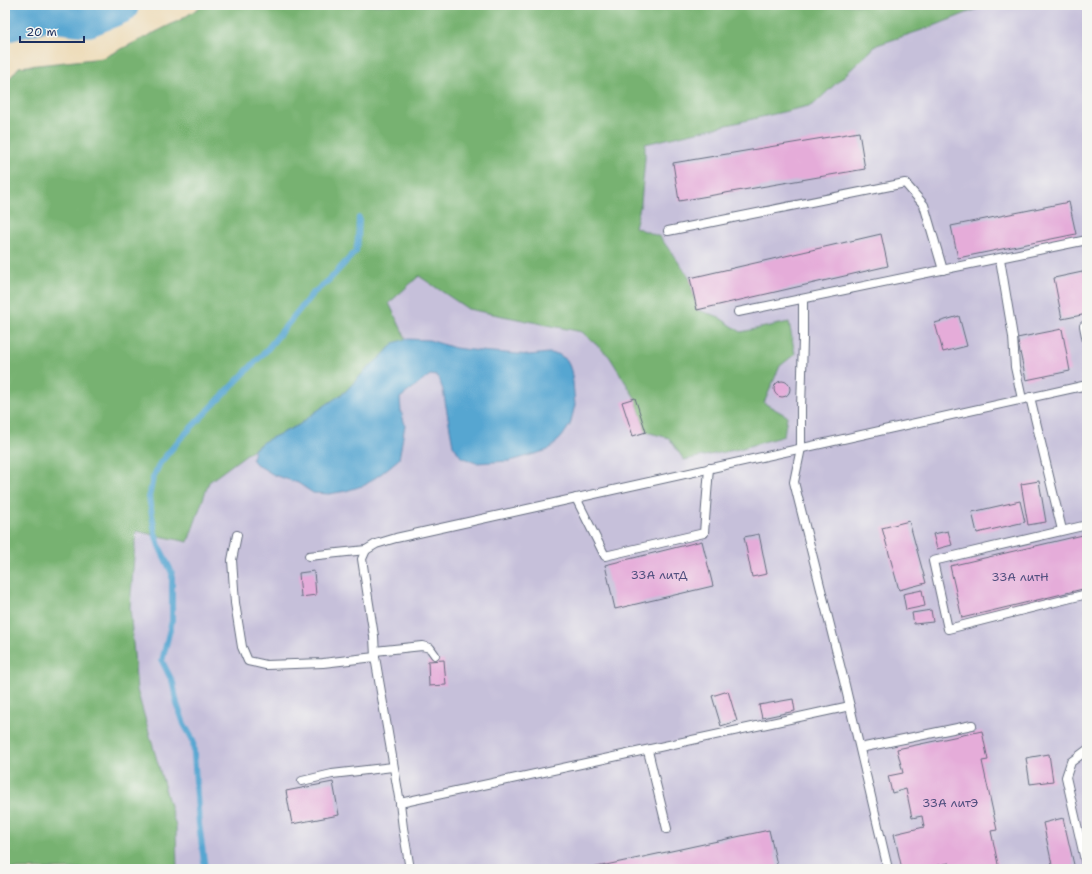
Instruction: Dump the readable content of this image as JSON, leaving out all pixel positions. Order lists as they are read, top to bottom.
{
  "house_numbers": ["33А литД", "33А литН", "33А литЭ"],
  "scale_bar": "20 m"
}
